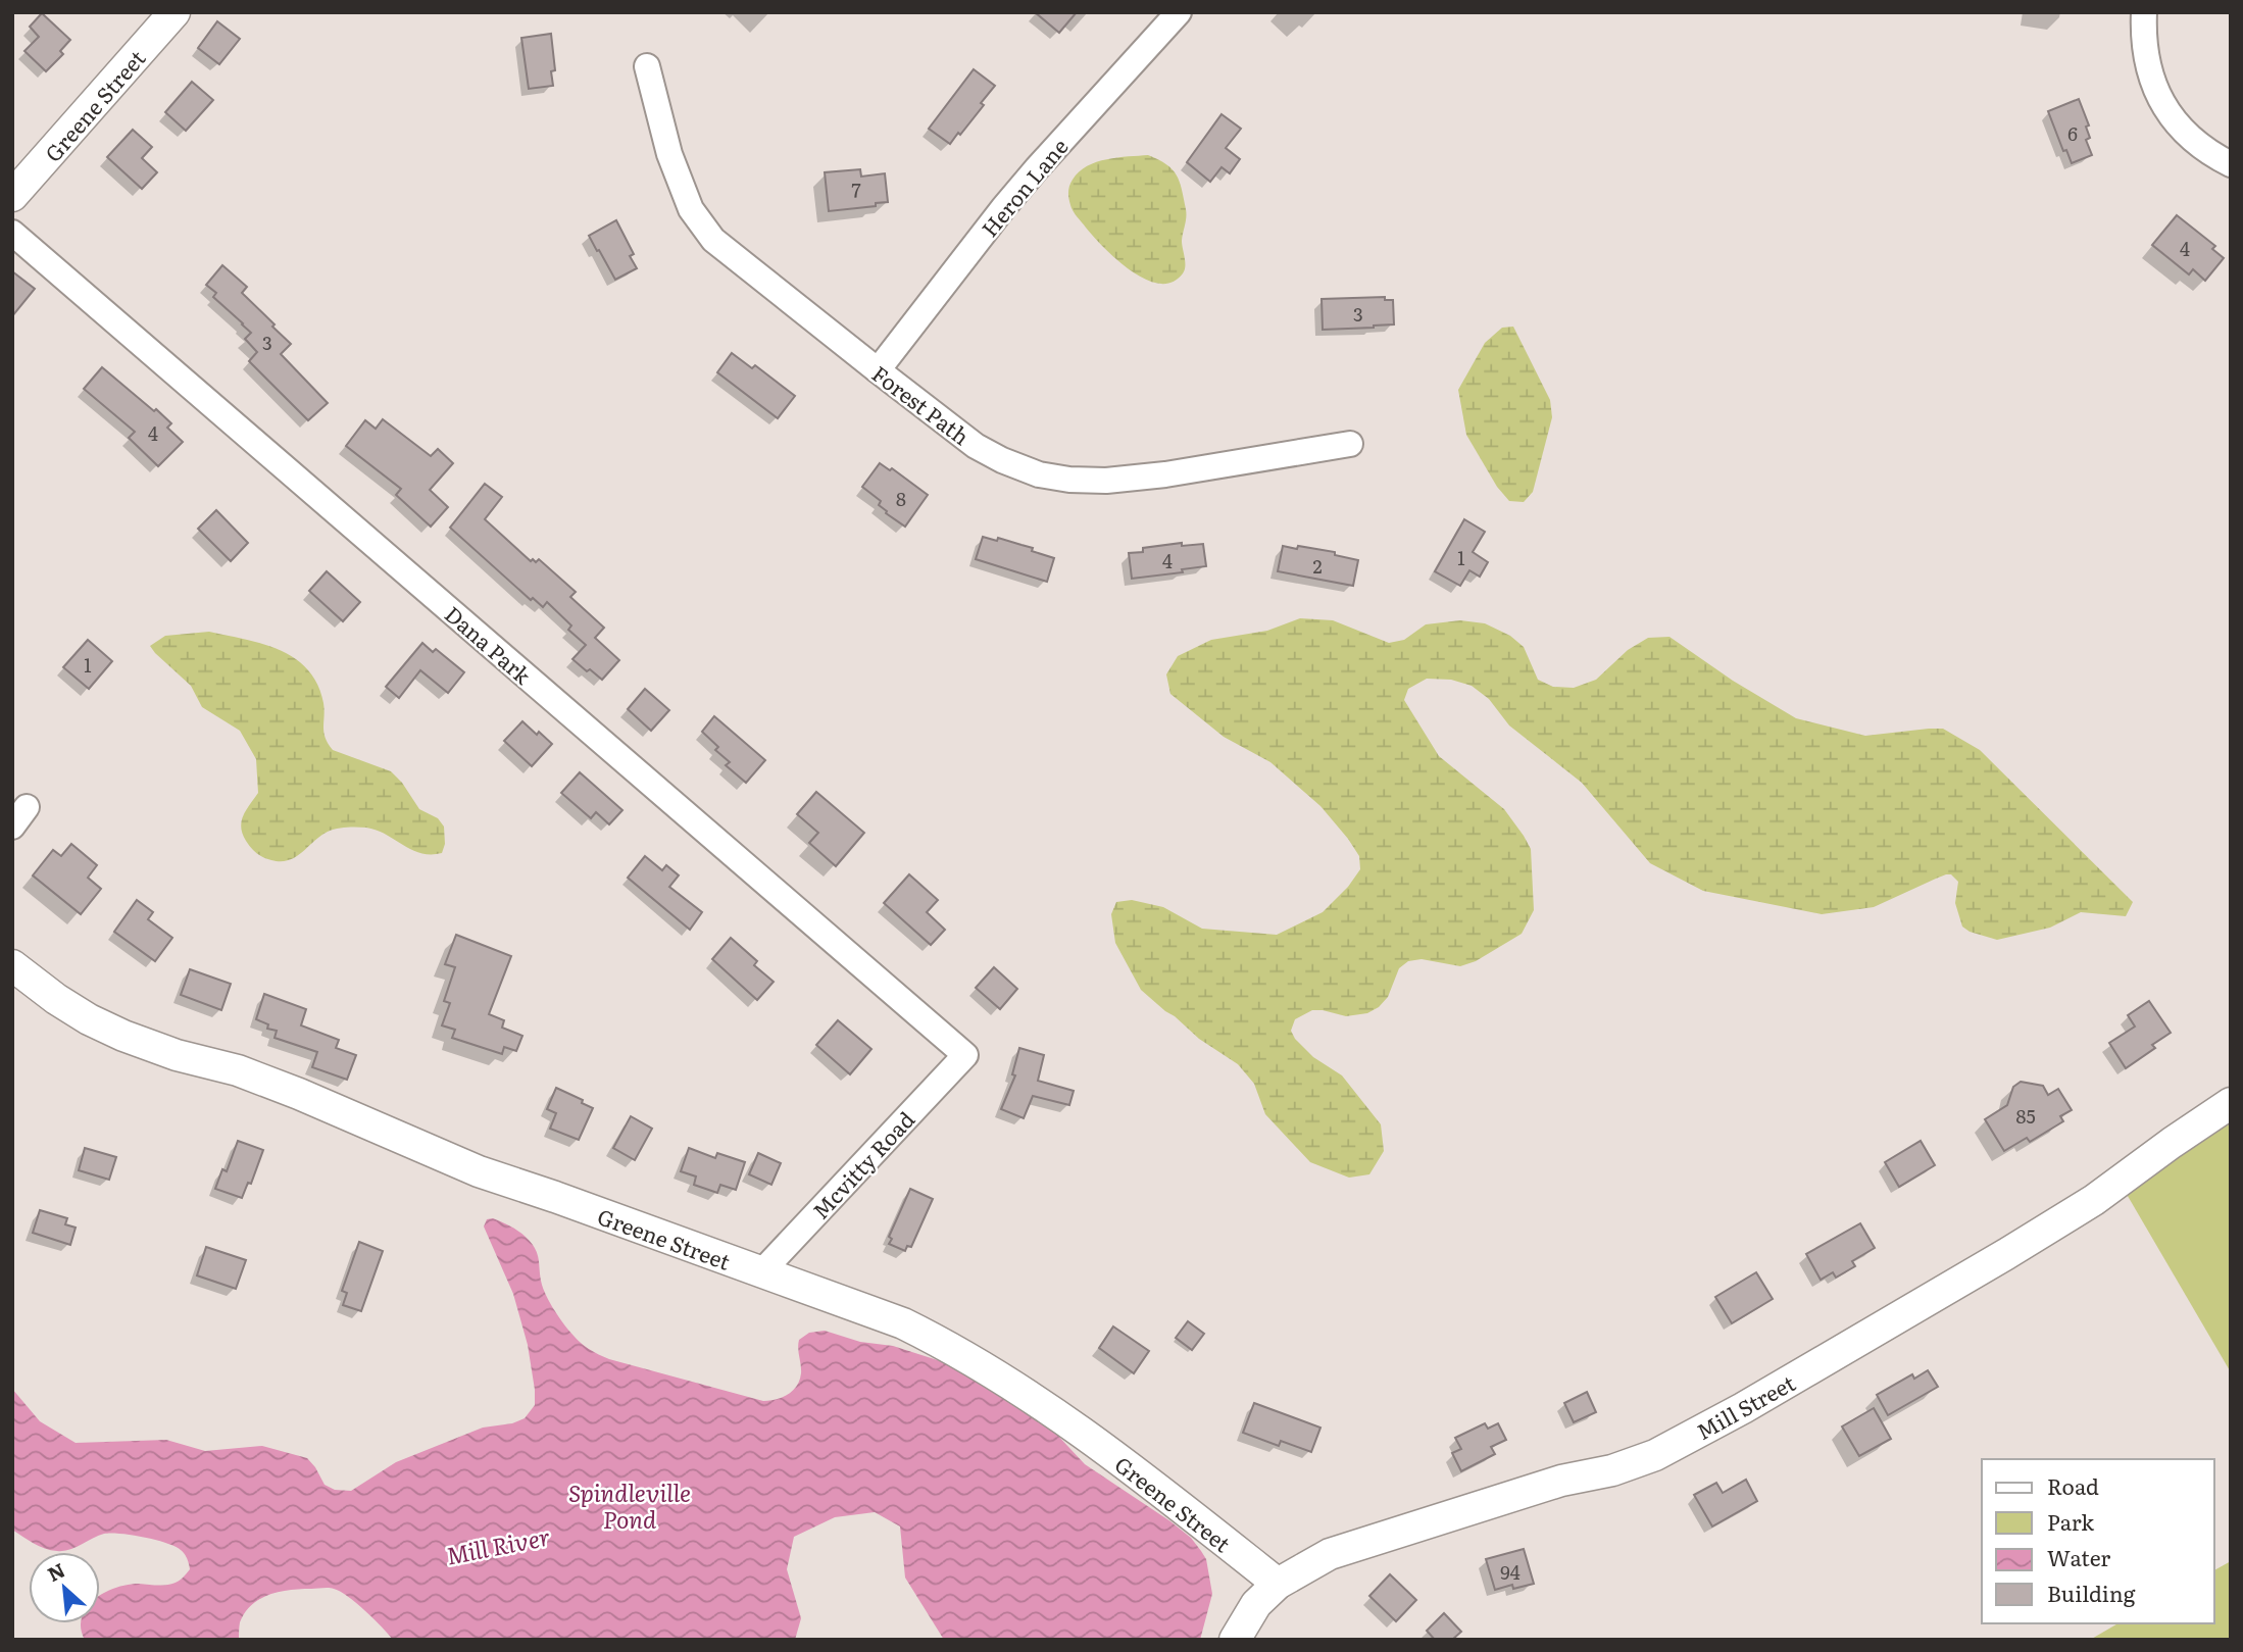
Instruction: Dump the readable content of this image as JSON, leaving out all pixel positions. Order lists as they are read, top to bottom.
{
  "streets": {
    "street": [
      "Greene Street",
      "Heron Lane",
      "Forest Path",
      "Dana Park",
      "Mcvitty Road",
      "Mill Street"
    ]
  },
  "crossings": [
    ["Greene Street", "Mcvitty Road"],
    ["Greene Street", "Mill Street"],
    ["Heron Lane", "Forest Path"],
    ["Dana Park", "Mcvitty Road"]
  ],
  "water": ["Spindleville Pond", "Mill River"],
  "house_numbers": [
    "6",
    "7",
    "4",
    "3",
    "3",
    "4",
    "8",
    "1",
    "4",
    "2",
    "1",
    "85",
    "94"
  ],
  "legend": [
    "Road",
    "Park",
    "Water",
    "Building"
  ],
  "north": "top left"
}
